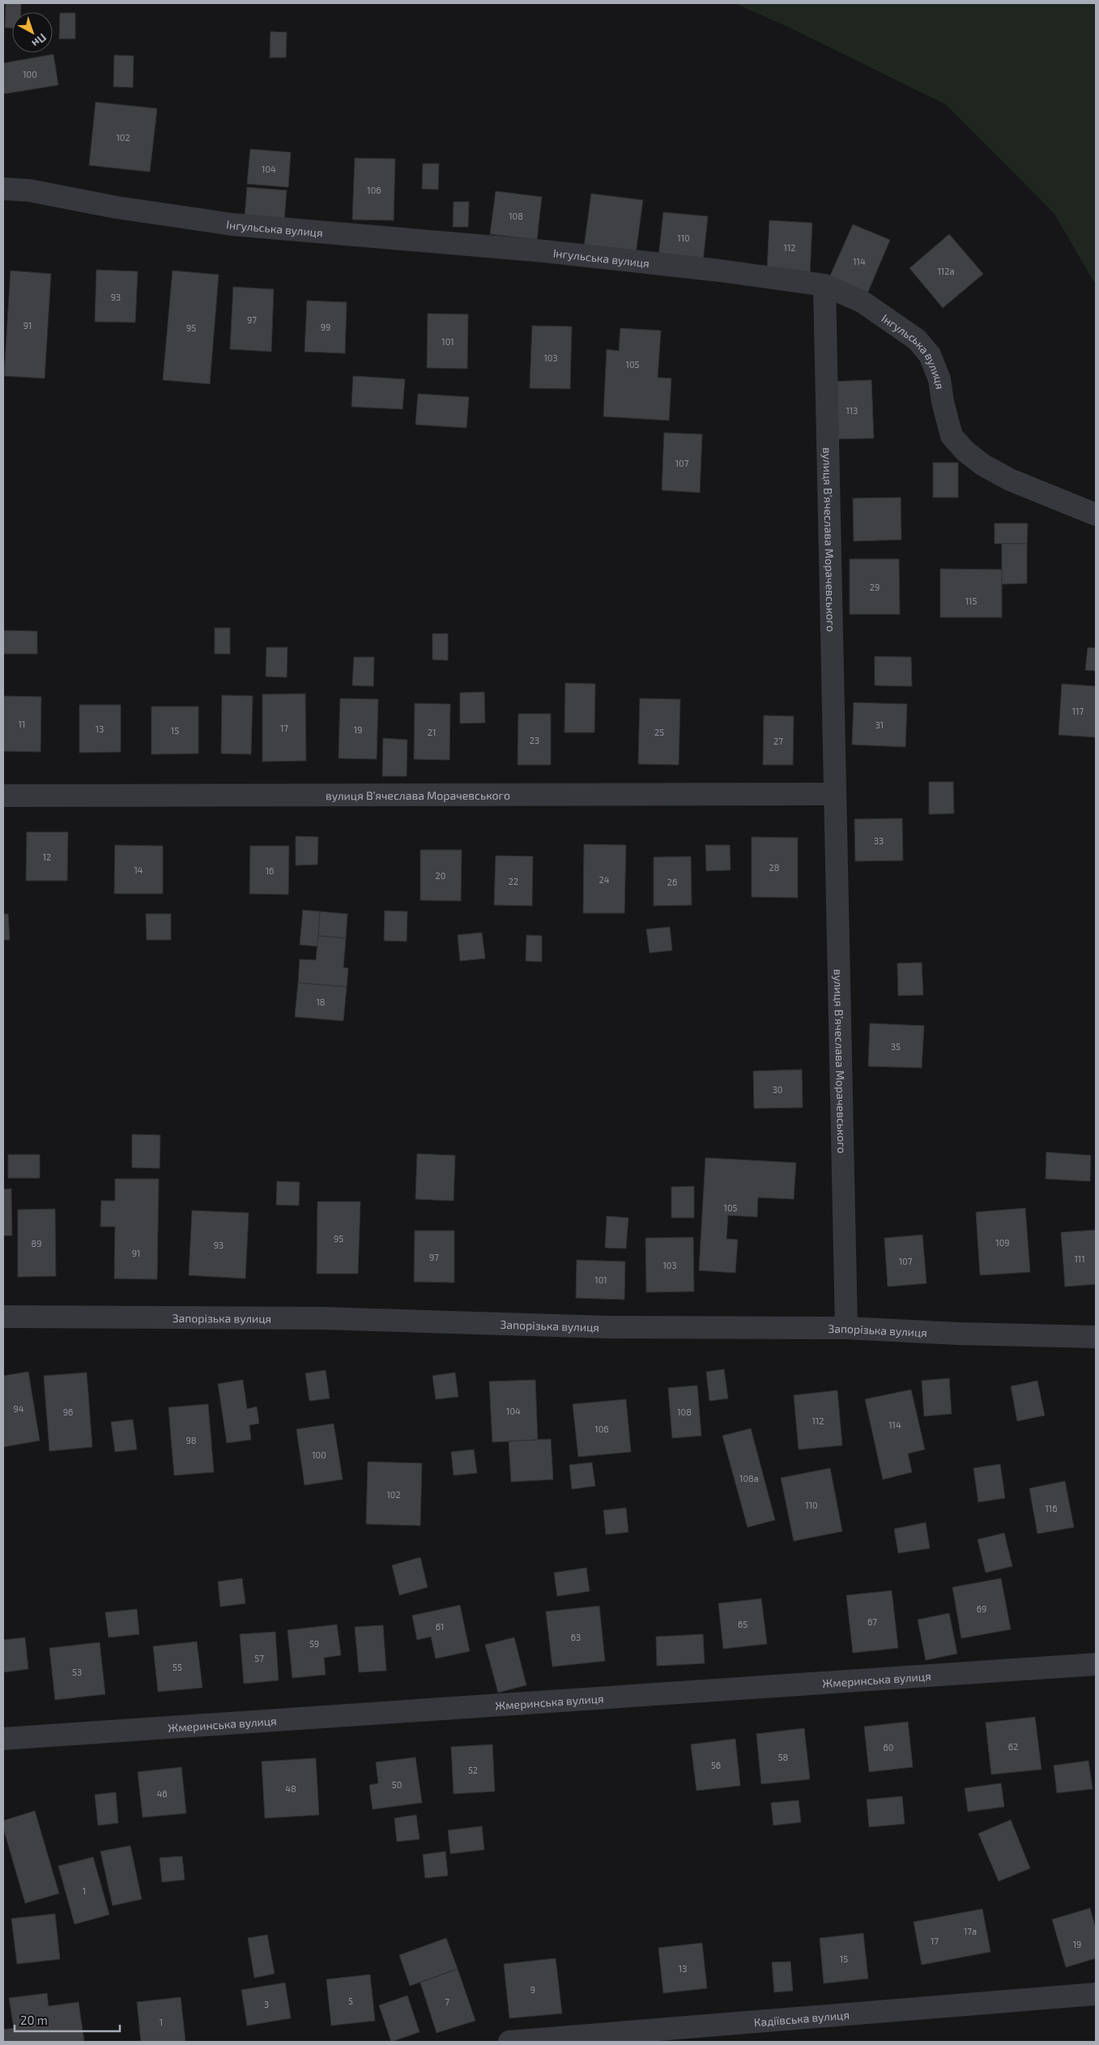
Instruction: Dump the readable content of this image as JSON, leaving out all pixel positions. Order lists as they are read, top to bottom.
{
  "streets": {
    "street": [
      "Інгульська вулиця",
      "вулиця В’ячеслава Морачевського",
      "Запорізька вулиця",
      "Жмеринська вулиця",
      "Кадіївська вулиця"
    ]
  },
  "crossings": [
    ["Інгульська вулиця", "вулиця В’ячеслава Морачевського"],
    ["вулиця В’ячеслава Морачевського", "Запорізька вулиця"]
  ],
  "house_numbers": [
    "100",
    "102",
    "104",
    "106",
    "108",
    "110",
    "112",
    "114",
    "112а",
    "93",
    "97",
    "91",
    "99",
    "95",
    "101",
    "103",
    "105",
    "113",
    "107",
    "29",
    "115",
    "117",
    "11",
    "31",
    "17",
    "13",
    "19",
    "15",
    "21",
    "25",
    "23",
    "27",
    "33",
    "12",
    "28",
    "14",
    "16",
    "20",
    "24",
    "22",
    "26",
    "18",
    "35",
    "30",
    "105",
    "95",
    "109",
    "89",
    "93",
    "91",
    "97",
    "111",
    "107",
    "103",
    "101",
    "94",
    "104",
    "96",
    "108",
    "112",
    "114",
    "106",
    "98",
    "100",
    "108а",
    "102",
    "110",
    "116",
    "69",
    "67",
    "65",
    "61",
    "63",
    "59",
    "57",
    "55",
    "53",
    "62",
    "60",
    "58",
    "56",
    "52",
    "50",
    "48",
    "46",
    "1",
    "17а",
    "17",
    "19",
    "15",
    "13",
    "9",
    "5",
    "7",
    "3",
    "1"
  ],
  "scale_bar": "20 m",
  "north": "bottom right"
}
